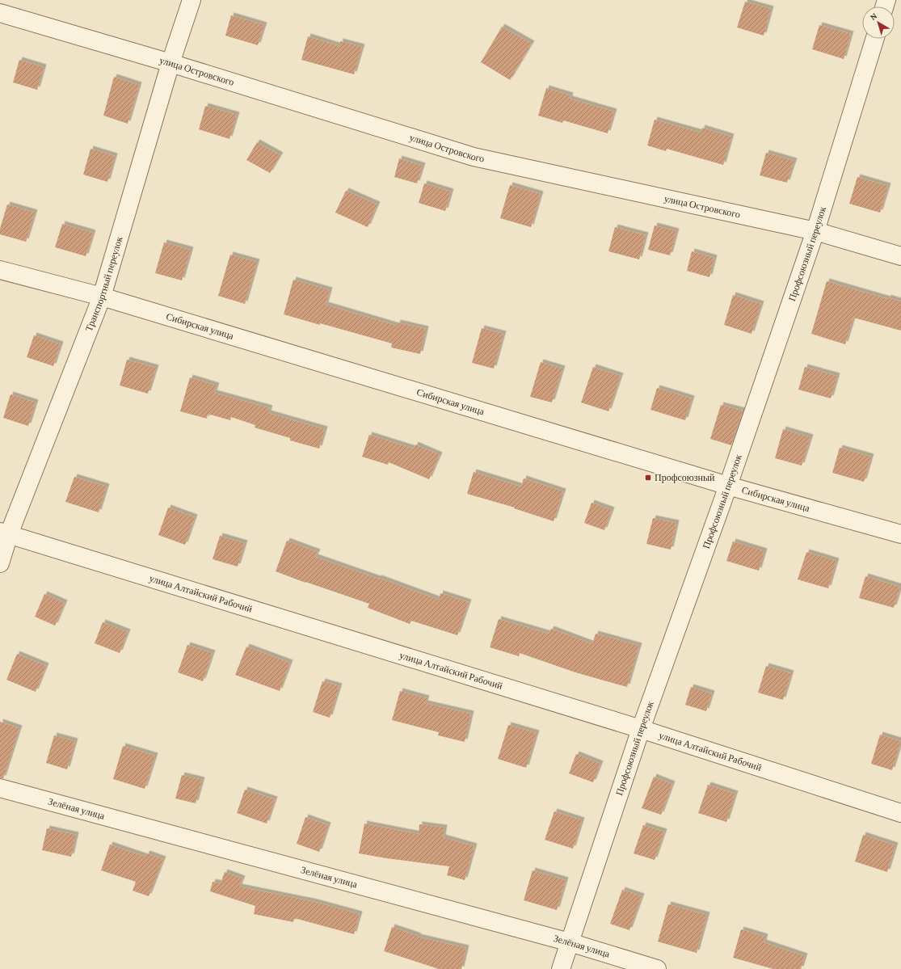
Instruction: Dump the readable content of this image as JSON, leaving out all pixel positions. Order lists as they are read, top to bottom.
{
  "streets": {
    "street": [
      "улица Островского",
      "Профсоюзный переулок",
      "Транспортный переулок",
      "Сибирская улица",
      "улица Алтайский Рабочий",
      "Зелёная улица"
    ]
  },
  "crossings": [
    ["улица Островского", "Профсоюзный переулок"],
    ["улица Островского", "Транспортный переулок"],
    ["Профсоюзный переулок", "Сибирская улица"],
    ["Профсоюзный переулок", "улица Алтайский Рабочий"],
    ["Профсоюзный переулок", "Зелёная улица"],
    ["Транспортный переулок", "Сибирская улица"],
    ["Транспортный переулок", "улица Алтайский Рабочий"]
  ],
  "places": {
    "transit": ["Профсоюзный"]
  },
  "north": "top left"
}
